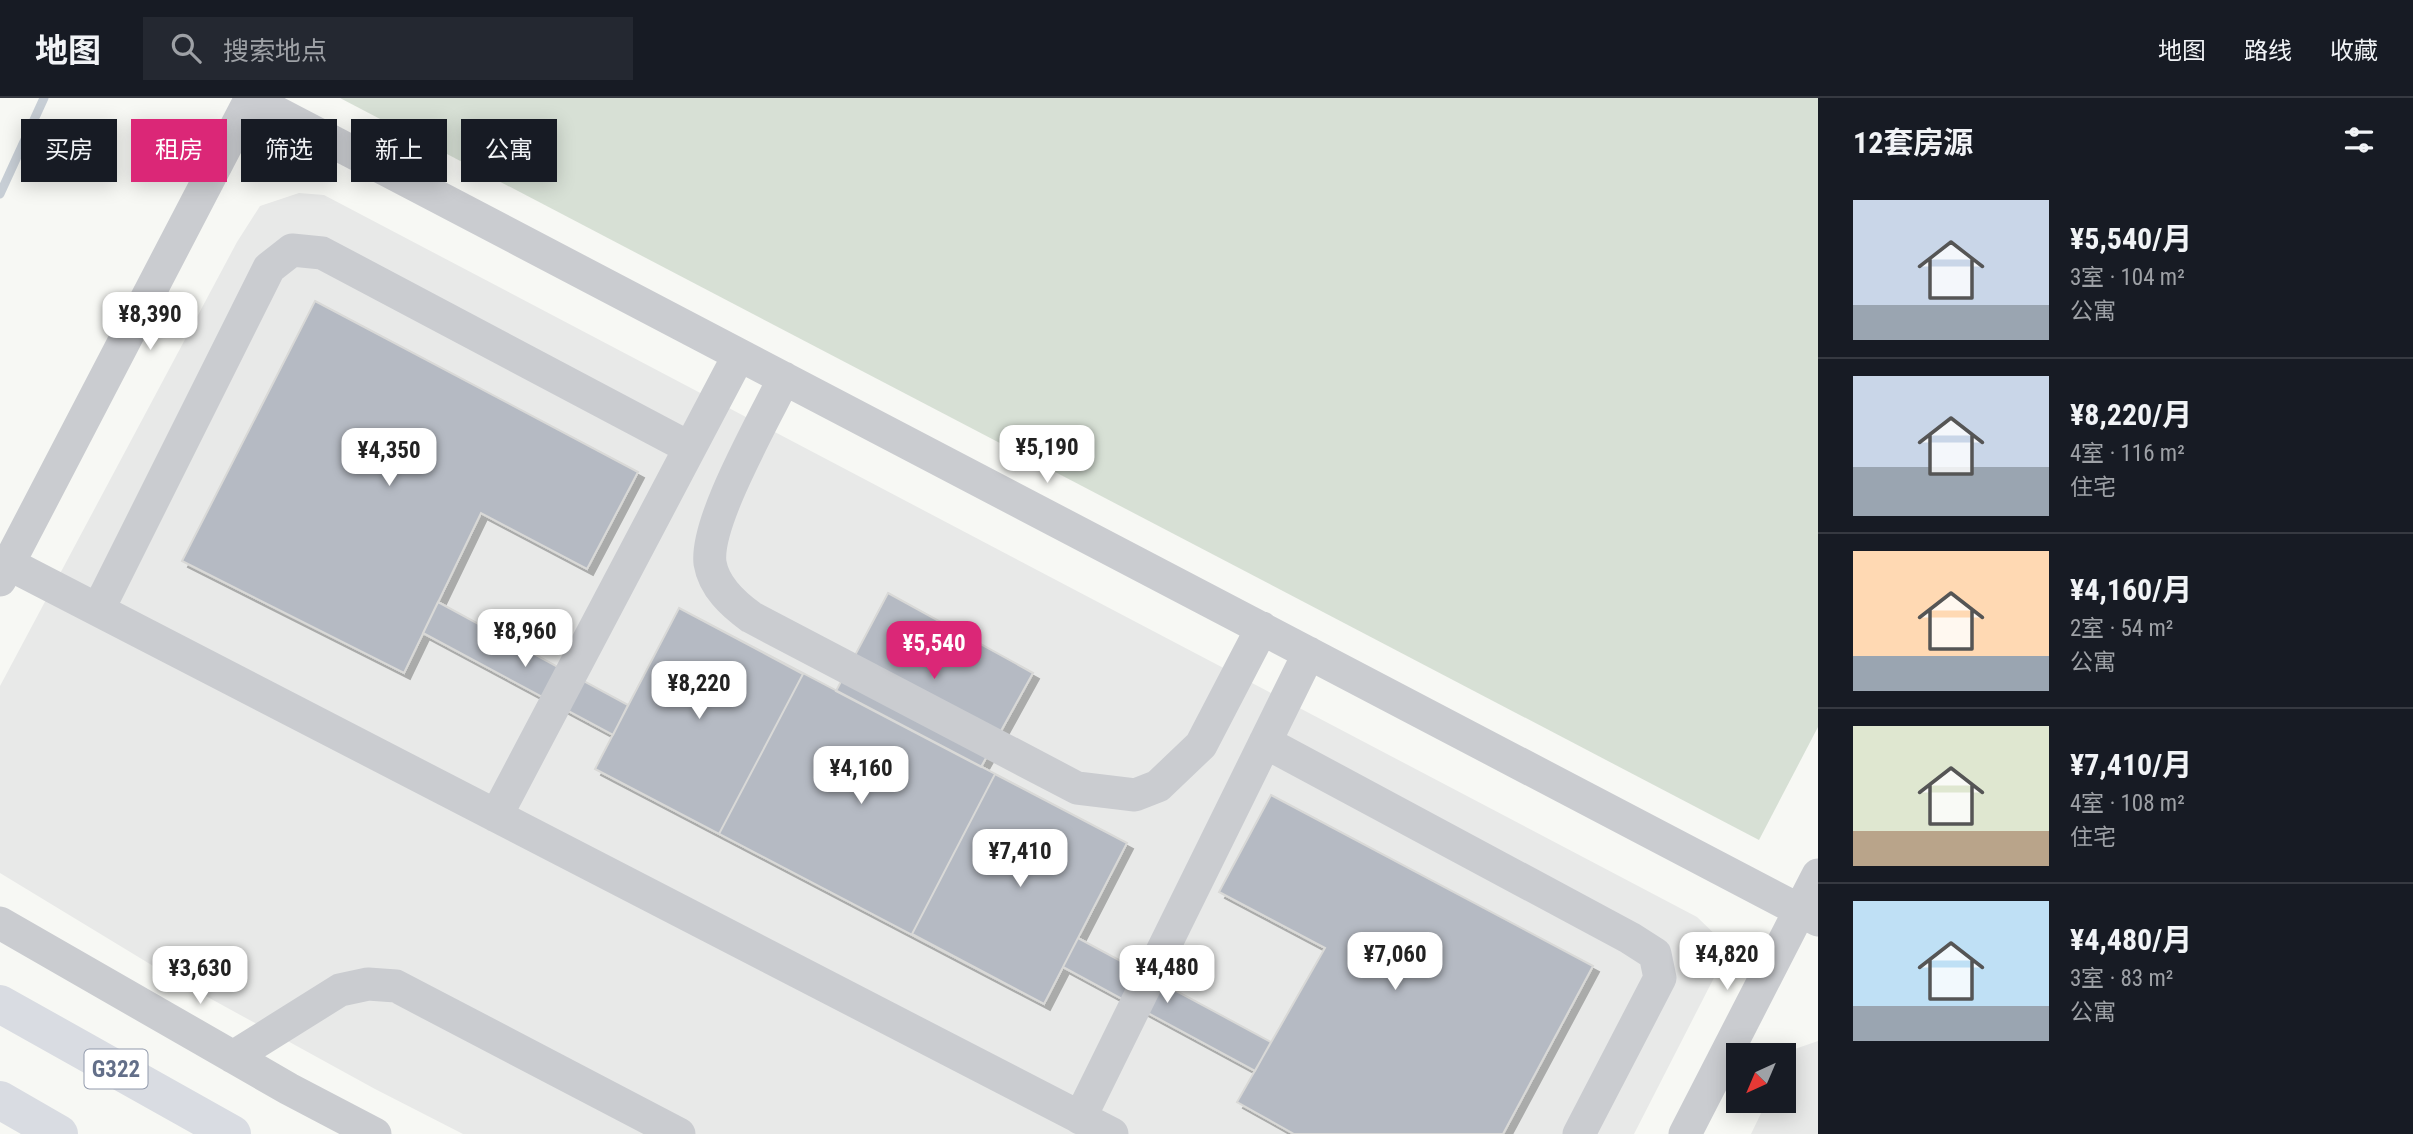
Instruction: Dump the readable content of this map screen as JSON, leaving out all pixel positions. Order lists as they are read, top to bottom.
{
  "streets": {
    "highway": ["G322"]
  },
  "north": "bottom left",
  "page": {
    "header": "地图",
    "search": "搜索地点",
    "nav": ["地图", "路线", "收藏"],
    "heading": "12套房源",
    "chip": [
      "买房",
      "租房",
      "筛选",
      "新上",
      "公寓"
    ],
    "list": [
      {
        "name": "¥5,540/月",
        "note": "3室 · 104 m² · 公寓"
      },
      {
        "name": "¥8,220/月",
        "note": "4室 · 116 m² · 住宅"
      },
      {
        "name": "¥4,160/月",
        "note": "2室 · 54 m² · 公寓"
      },
      {
        "name": "¥7,410/月",
        "note": "4室 · 108 m² · 住宅"
      },
      {
        "name": "¥4,480/月",
        "note": "3室 · 83 m² · 公寓"
      }
    ],
    "price": [
      "¥8,390",
      "¥5,190",
      "¥4,350",
      "¥8,960",
      "¥5,540",
      "¥8,220",
      "¥4,160",
      "¥7,410",
      "¥7,060",
      "¥4,820",
      "¥4,480",
      "¥3,630"
    ]
  }
}
